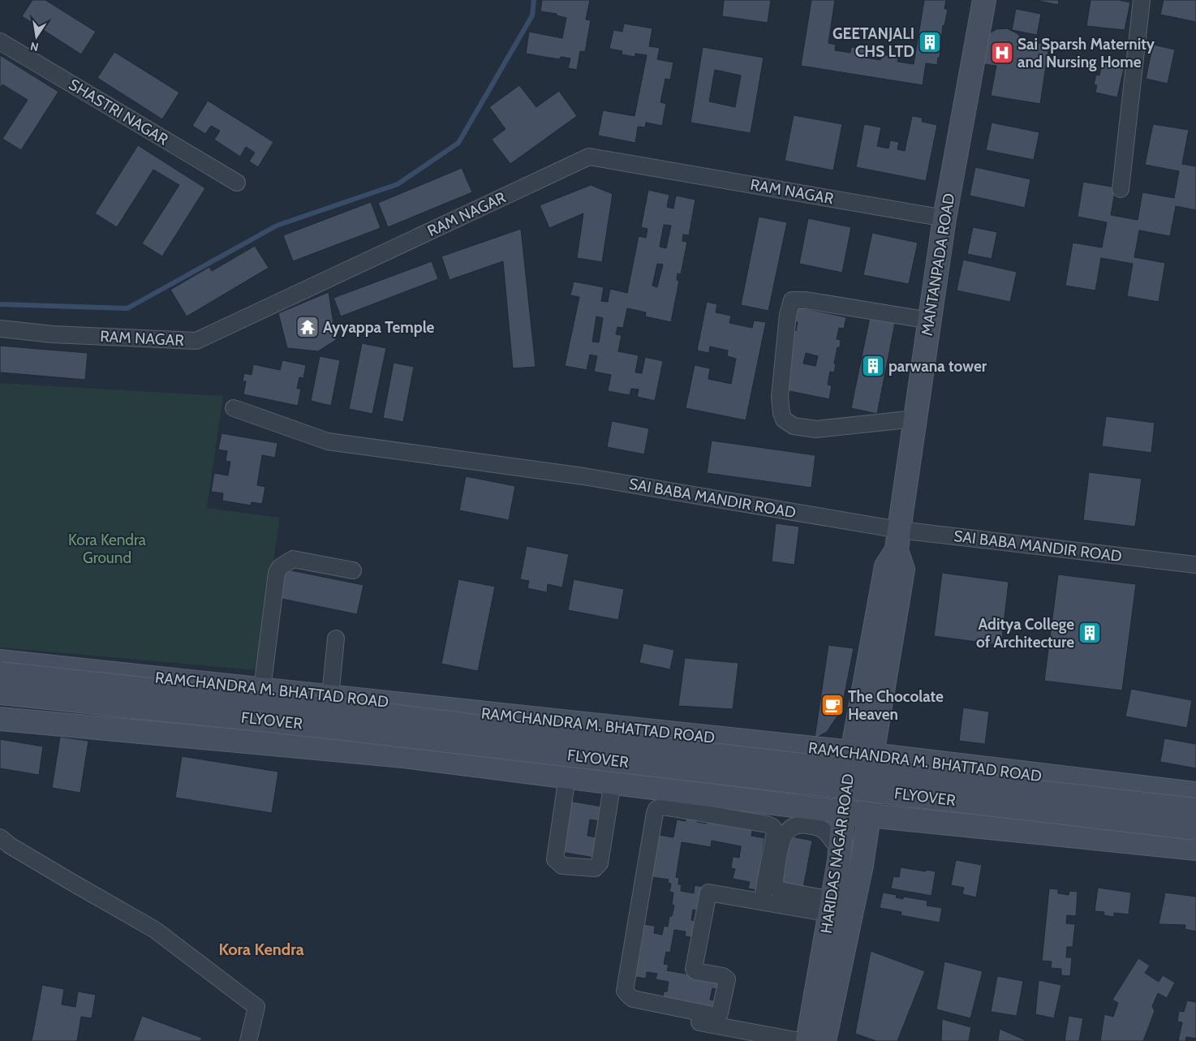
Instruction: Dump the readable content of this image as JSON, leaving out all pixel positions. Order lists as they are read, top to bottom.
{
  "streets": {
    "main road": [
      "MANTANPADA ROAD",
      "RAMCHANDRA M. BHATTAD ROAD",
      "FLYOVER",
      "HARIDAS NAGAR ROAD"
    ],
    "street": ["SHASTRI NAGAR", "RAM NAGAR", "SAI BABA MANDIR ROAD"]
  },
  "crossings": [
    ["RAM NAGAR", "MANTANPADA ROAD"],
    ["MANTANPADA ROAD", "SAI BABA MANDIR ROAD"],
    ["MANTANPADA ROAD", "HARIDAS NAGAR ROAD"],
    ["SAI BABA MANDIR ROAD", "HARIDAS NAGAR ROAD"],
    ["RAMCHANDRA M. BHATTAD ROAD", "HARIDAS NAGAR ROAD"]
  ],
  "districts": ["Kora Kendra"],
  "parks": ["Kora Kendra Ground"],
  "places": {
    "building": ["GEETANJALI CHS LTD", "parwana tower", "Aditya College of Architecture"],
    "hospital": ["Sai Sparsh Maternity and Nursing Home"],
    "temple": ["Ayyappa Temple"],
    "cafe": ["The Chocolate Heaven"]
  },
  "north": "bottom"
}
